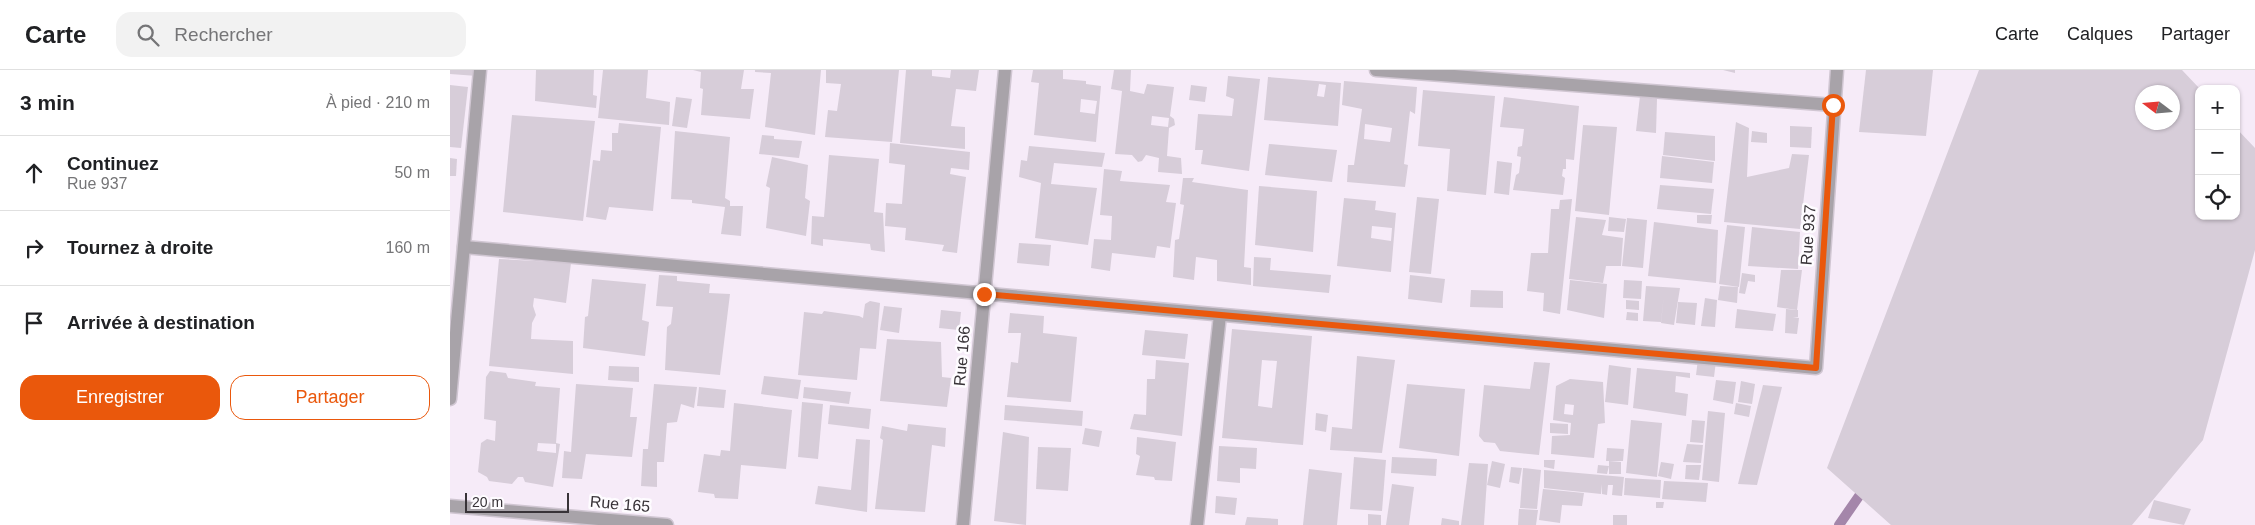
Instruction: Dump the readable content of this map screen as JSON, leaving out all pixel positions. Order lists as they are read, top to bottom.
{
  "streets": {
    "street": ["Rue 937", "Rue 166", "Rue 165"]
  },
  "scale_bar": "20 m",
  "north": "left",
  "page": {
    "header": "Carte",
    "search": "Rechercher",
    "nav": ["Carte", "Calques", "Partager"],
    "heading": ["3 min", "À pied · 210 m"],
    "map_buttons": ["+", "−"],
    "list": [
      ["Continuez", "Rue 937", "50 m"],
      ["Tournez à droite", "160 m"],
      "Arrivée à destination"
    ],
    "buttons": ["Enregistrer", "Partager"],
    "scale": "20 m"
  }
}
